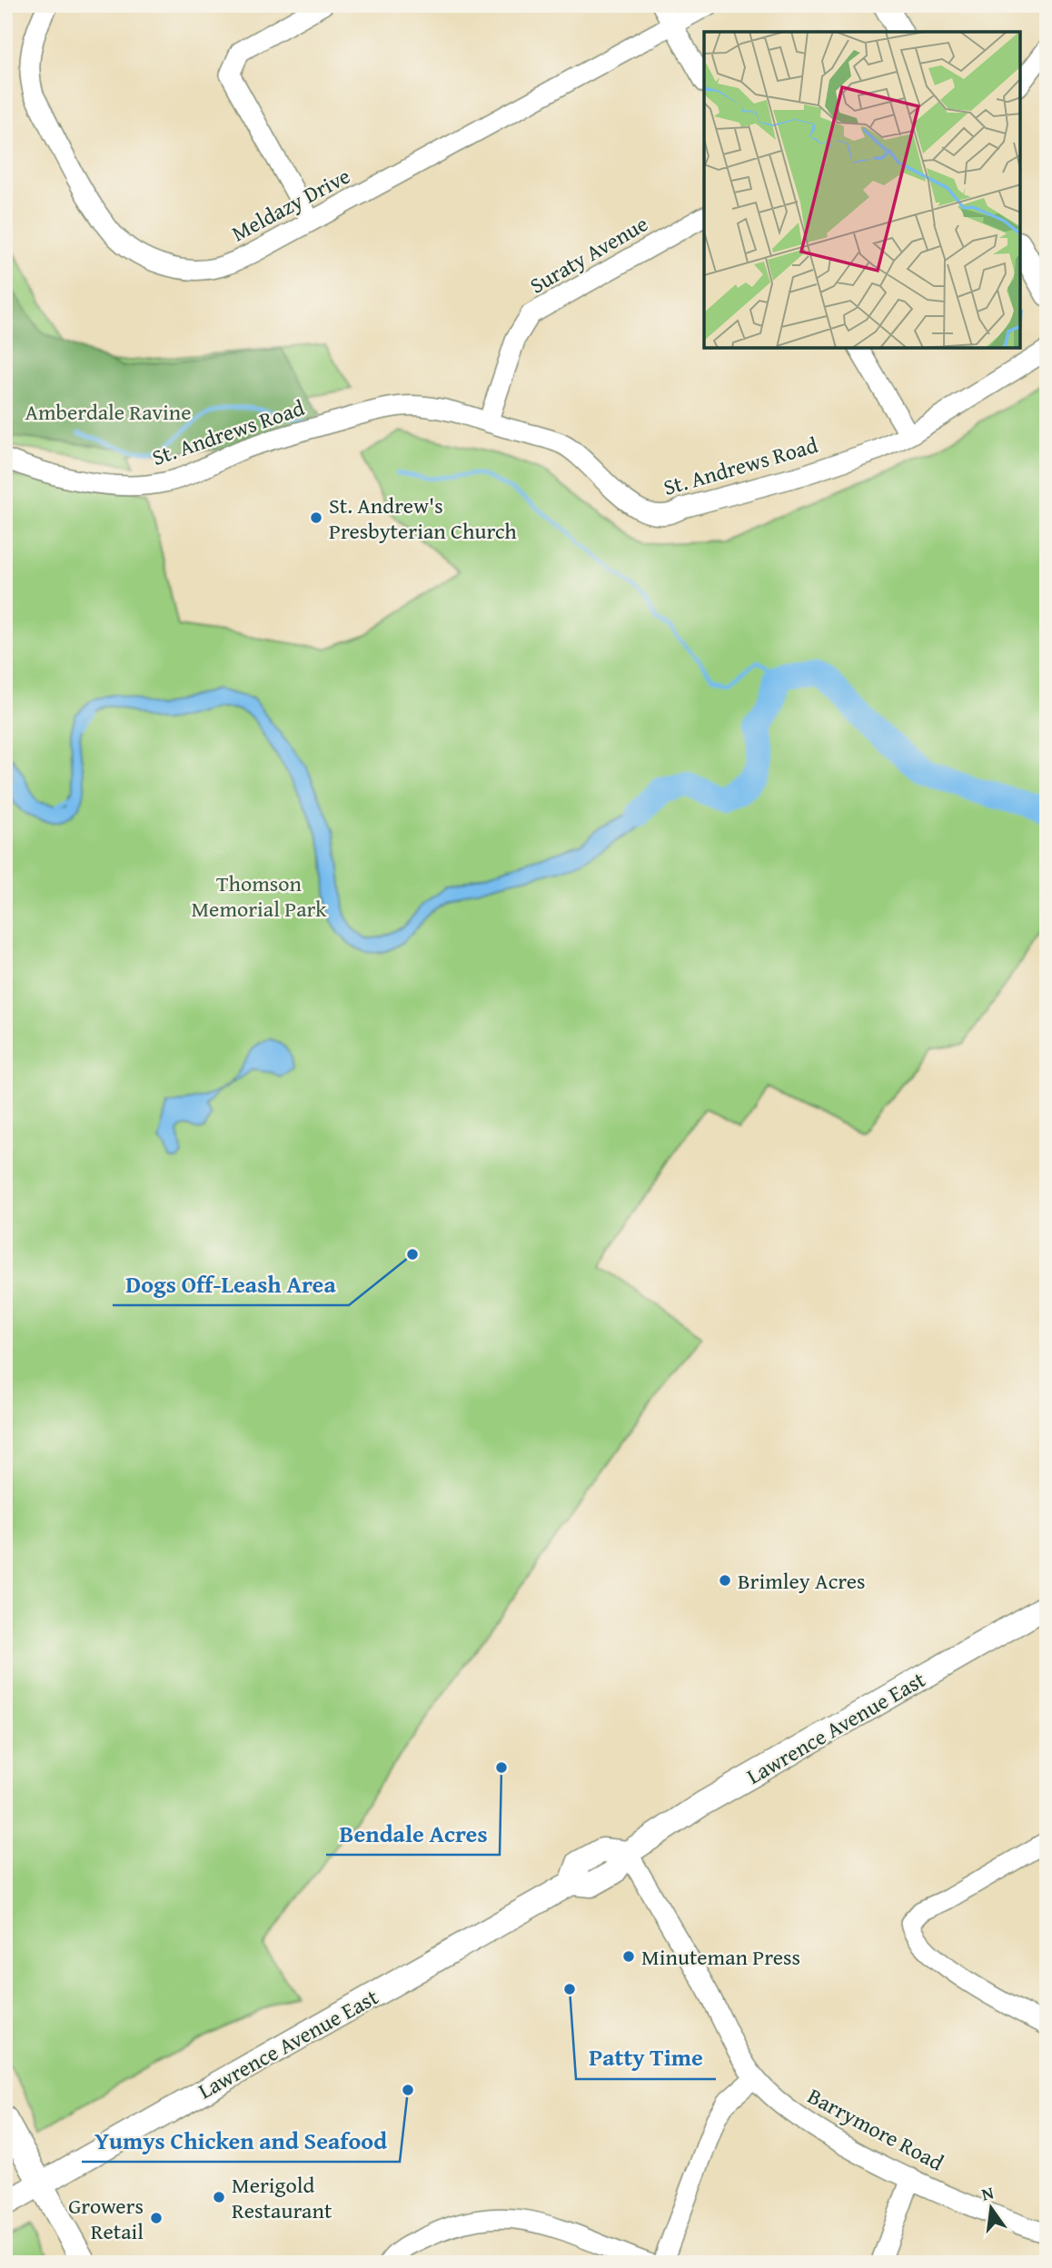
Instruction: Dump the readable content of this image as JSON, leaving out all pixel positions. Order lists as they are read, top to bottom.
{
  "streets": {
    "main road": ["Lawrence Avenue East"],
    "street": [
      "Meldazy Drive",
      "Suraty Avenue",
      "St. Andrews Road",
      "Barrymore Road"
    ]
  },
  "crossings": [
    ["Suraty Avenue", "St. Andrews Road"],
    ["Lawrence Avenue East", "Barrymore Road"]
  ],
  "parks": ["Amberdale Ravine", "Thomson Memorial Park"],
  "places": [
    "St. Andrew's Presbyterian Church",
    "Dogs Off-Leash Area",
    "Brimley Acres",
    "Bendale Acres",
    "Minuteman Press",
    "Patty Time",
    "Yumys Chicken and Seafood",
    "Merigold Restaurant",
    "Growers Retail"
  ],
  "north": "top"
}
